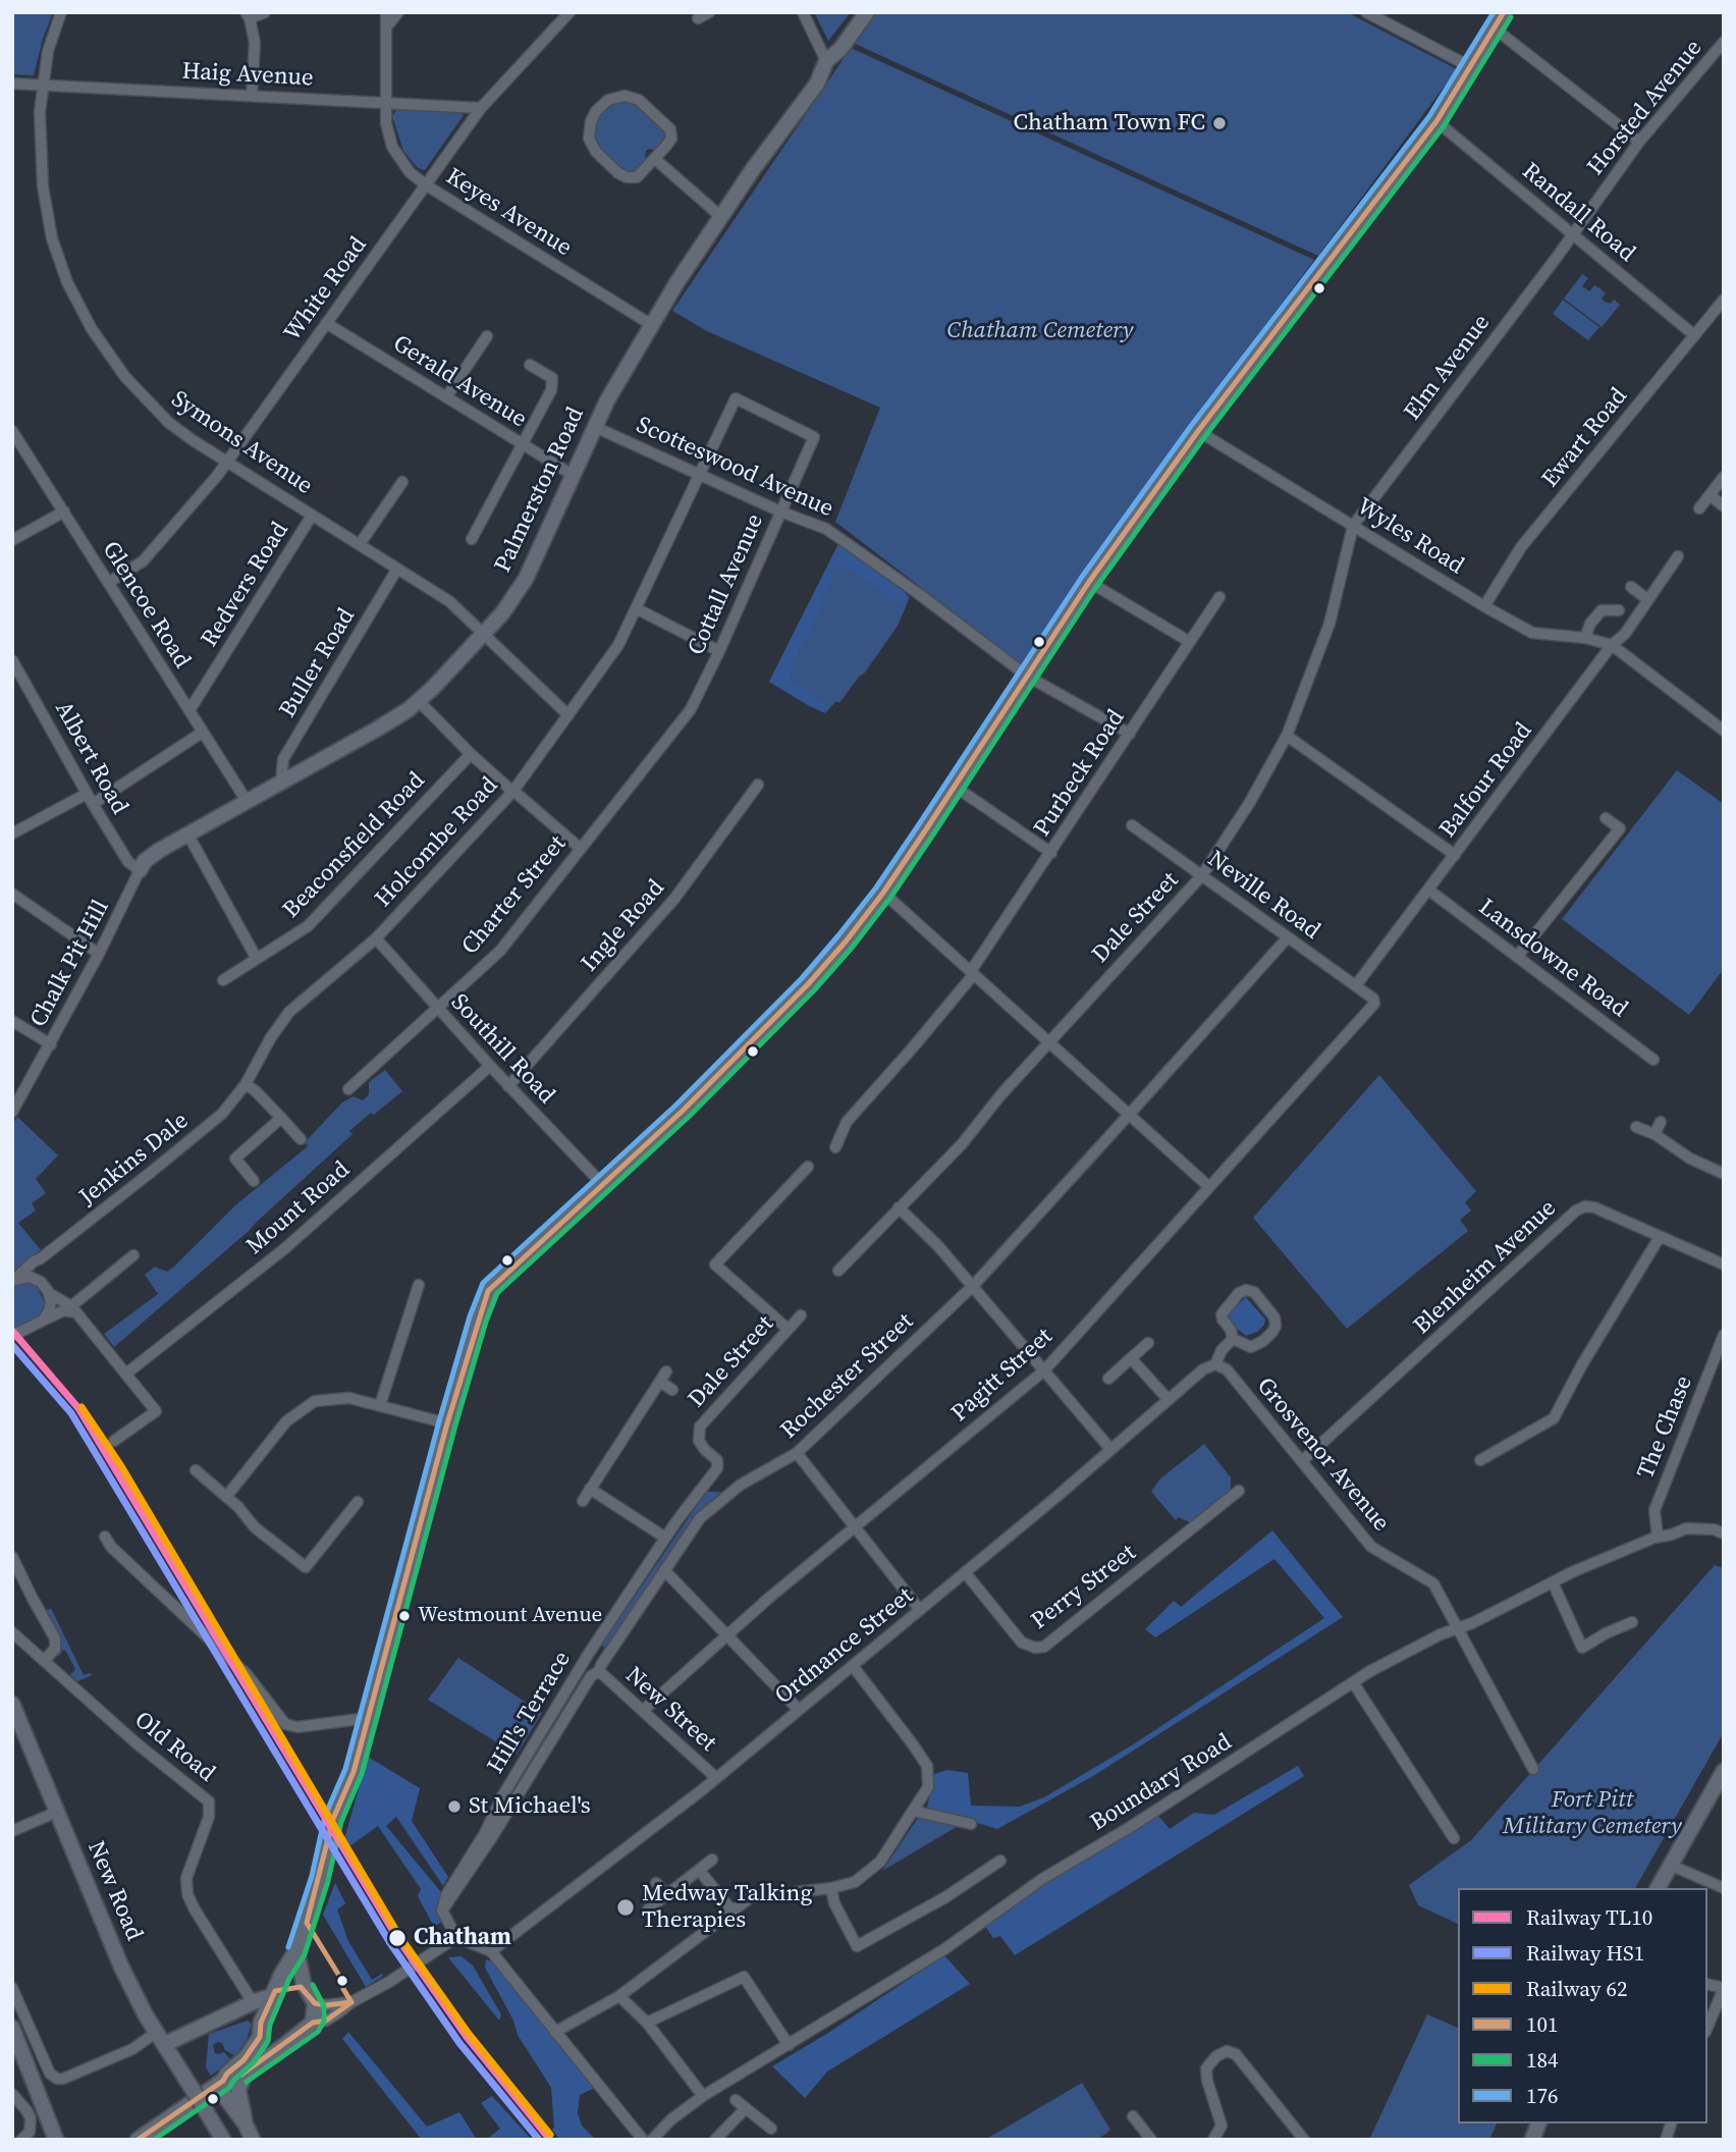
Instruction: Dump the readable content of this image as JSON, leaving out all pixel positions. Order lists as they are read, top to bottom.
{
  "streets": {
    "main road": ["New Road"],
    "street": [
      "Haig Avenue",
      "Horsted Avenue",
      "Keyes Avenue",
      "Randall Road",
      "White Road",
      "Elm Avenue",
      "Gerald Avenue",
      "Ewart Road",
      "Symons Avenue",
      "Scotteswood Avenue",
      "Palmerston Road",
      "Wyles Road",
      "Redvers Road",
      "Cottall Avenue",
      "Glencoe Road",
      "Buller Road",
      "Albert Road",
      "Purbeck Road",
      "Balfour Road",
      "Holcombe Road",
      "Beaconsfield Road",
      "Charter Street",
      "Neville Road",
      "Dale Street",
      "Ingle Road",
      "Lansdowne Road",
      "Chalk Pit Hill",
      "Southill Road",
      "Jenkins Dale",
      "Mount Road",
      "Blenheim Avenue",
      "Pagitt Street",
      "Rochester Street",
      "The Chase",
      "Grosvenor Avenue",
      "Perry Street",
      "Ordnance Street",
      "New Street",
      "Hill's Terrace",
      "Old Road",
      "Boundary Road"
    ]
  },
  "crossings": [
    ["Haig Avenue", "Keyes Avenue"],
    ["Haig Avenue", "White Road"],
    ["Haig Avenue", "Symons Avenue"],
    ["Horsted Avenue", "Randall Road"],
    ["Horsted Avenue", "Elm Avenue"],
    ["Keyes Avenue", "White Road"],
    ["Keyes Avenue", "Palmerston Road"],
    ["Randall Road", "Elm Avenue"],
    ["Randall Road", "Ewart Road"],
    ["White Road", "Gerald Avenue"],
    ["White Road", "Symons Avenue"],
    ["White Road", "Glencoe Road"],
    ["Elm Avenue", "Wyles Road"],
    ["Elm Avenue", "Dale Street"],
    ["Gerald Avenue", "Palmerston Road"],
    ["Ewart Road", "Wyles Road"],
    ["Symons Avenue", "Palmerston Road"],
    ["Symons Avenue", "Redvers Road"],
    ["Symons Avenue", "Buller Road"],
    ["Symons Avenue", "Holcombe Road"],
    ["Scotteswood Avenue", "Palmerston Road"],
    ["Scotteswood Avenue", "Cottall Avenue"],
    ["Scotteswood Avenue", "Purbeck Road"],
    ["Scotteswood Avenue", "Holcombe Road"],
    ["Palmerston Road", "Glencoe Road"],
    ["Palmerston Road", "Buller Road"],
    ["Palmerston Road", "Albert Road"],
    ["Palmerston Road", "Chalk Pit Hill"],
    ["Wyles Road", "Balfour Road"],
    ["Wyles Road", "Dale Street"],
    ["Redvers Road", "Glencoe Road"],
    ["Cottall Avenue", "Holcombe Road"],
    ["Cottall Avenue", "Charter Street"],
    ["Albert Road", "Chalk Pit Hill"],
    ["Balfour Road", "Neville Road"],
    ["Balfour Road", "Lansdowne Road"],
    ["Holcombe Road", "Southill Road"],
    ["Holcombe Road", "Jenkins Dale"],
    ["Charter Street", "Southill Road"],
    ["Neville Road", "Dale Street"],
    ["Neville Road", "Pagitt Street"],
    ["Neville Road", "Rochester Street"],
    ["Dale Street", "Hill's Terrace"],
    ["Ingle Road", "Southill Road"],
    ["Southill Road", "Mount Road"],
    ["Blenheim Avenue", "Grosvenor Avenue"],
    ["Pagitt Street", "New Street"],
    ["Rochester Street", "New Street"],
    ["Rochester Street", "Hill's Terrace"],
    ["The Chase", "Boundary Road"],
    ["Grosvenor Avenue", "Ordnance Street"],
    ["Grosvenor Avenue", "Boundary Road"],
    ["Perry Street", "Ordnance Street"],
    ["Ordnance Street", "New Street"]
  ],
  "parks": ["Chatham Cemetery", "Fort Pitt Military Cemetery"],
  "places": [
    "Chatham Town FC",
    "Westmount Avenue",
    "St Michael's",
    "Medway Talking Therapies",
    "Chatham"
  ],
  "lines": [
    "transit line 101",
    "transit line 176",
    "transit line 184",
    "rail line TL10",
    "rail line HS1",
    "rail line 62"
  ],
  "legend": [
    "Railway TL10",
    "Railway HS1",
    "Railway 62",
    "101",
    "184",
    "176"
  ]
}
